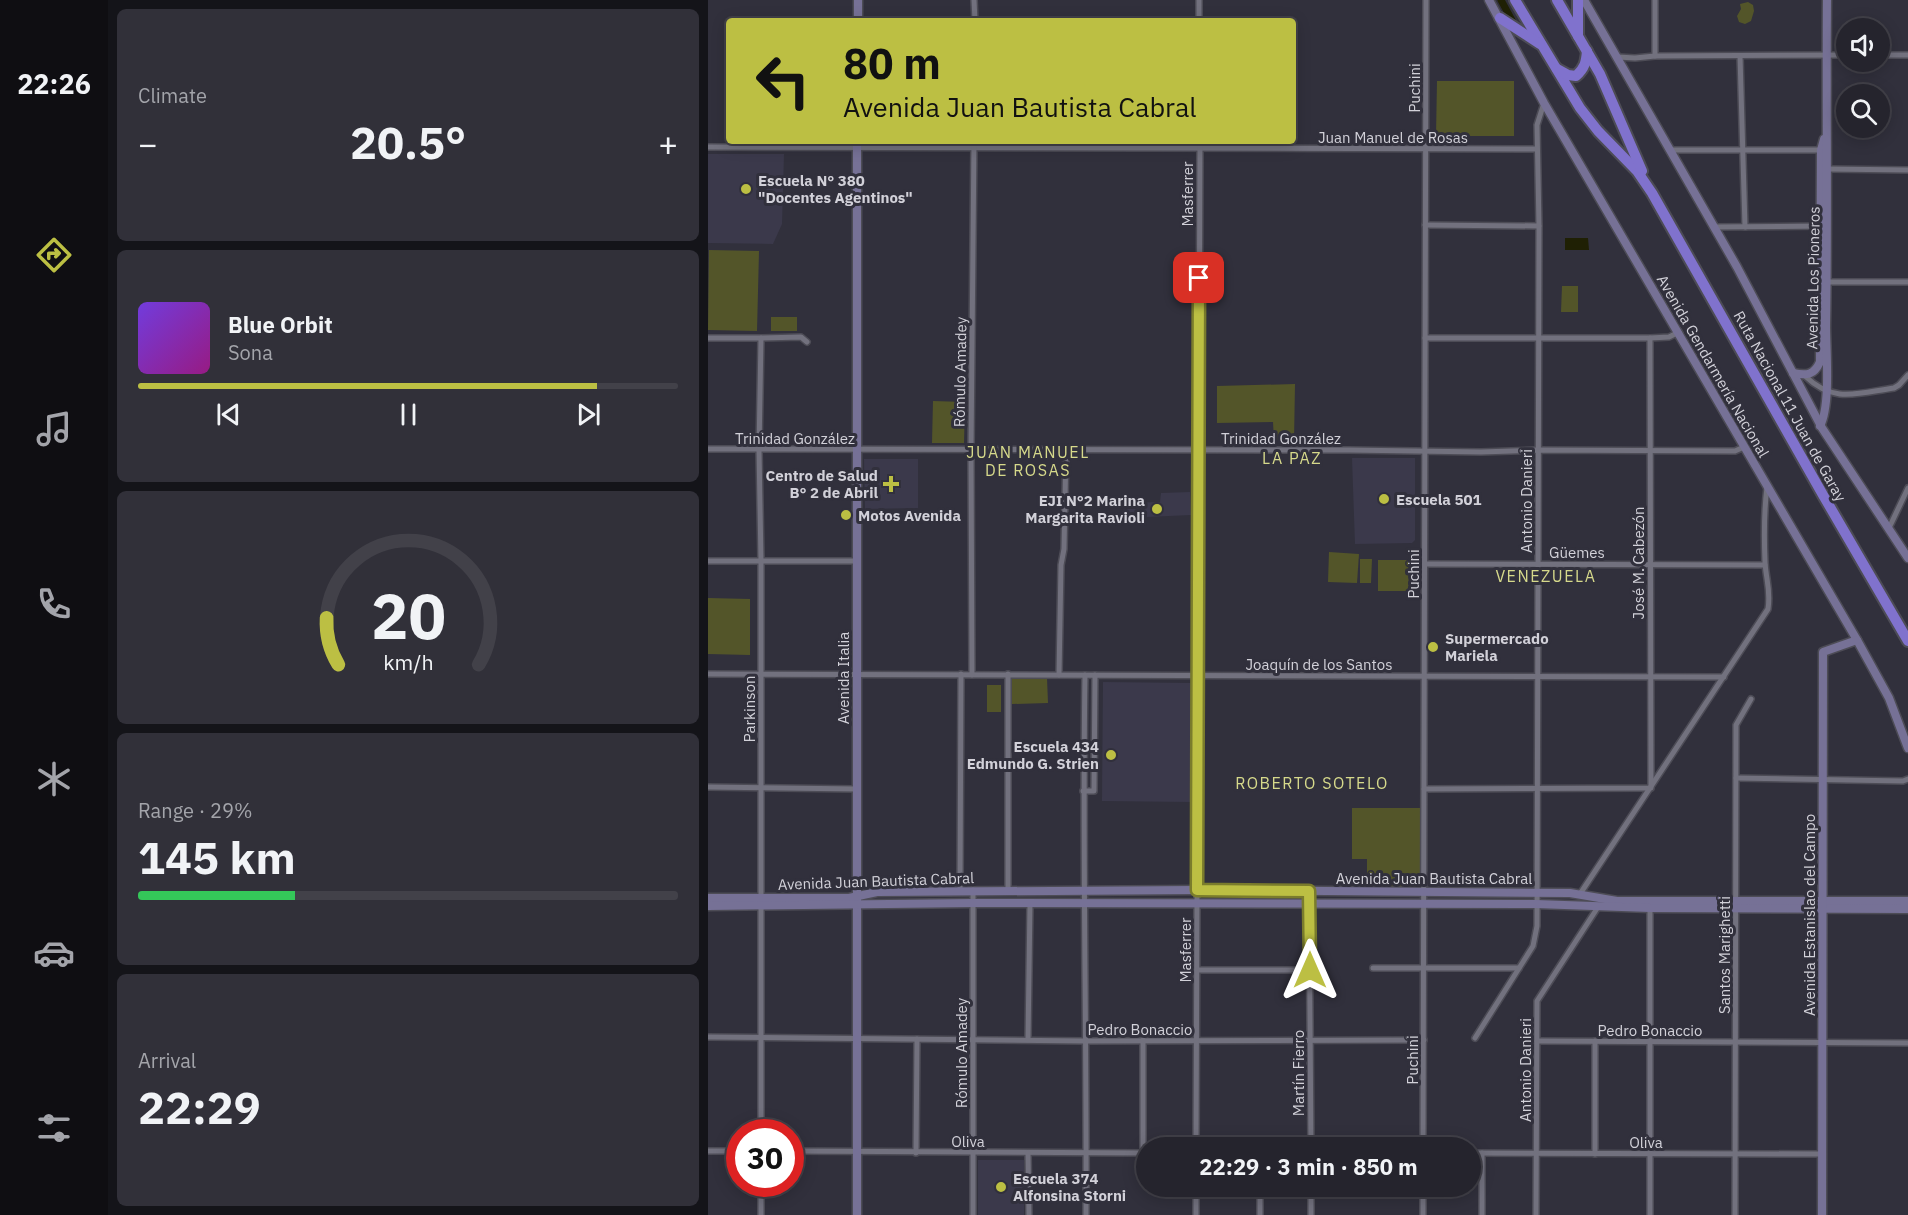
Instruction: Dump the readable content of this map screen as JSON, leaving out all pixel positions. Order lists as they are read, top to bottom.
{
  "streets": {
    "highway": ["Ruta Nacional 11 Juan de Garay"],
    "main road": [
      "Avenida Los Pioneros",
      "Avenida Gendarmería Nacional",
      "Avenida Italia",
      "Avenida Juan Bautista Cabral",
      "Avenida Estanislao del Campo"
    ],
    "street": [
      "Puchini",
      "Juan Manuel de Rosas",
      "Masferrer",
      "Rómulo Amadey",
      "Trinidad González",
      "Antonio Danieri",
      "Güemes",
      "José M. Cabezón",
      "Joaquín de los Santos",
      "Parkinson",
      "Santos Marighetti",
      "Pedro Bonaccio",
      "Martín Fierro",
      "Oliva"
    ]
  },
  "crossings": [
    ["Puchini", "Juan Manuel de Rosas"],
    ["Puchini", "Trinidad González"],
    ["Puchini", "Güemes"],
    ["Puchini", "Joaquín de los Santos"],
    ["Puchini", "Avenida Juan Bautista Cabral"],
    ["Puchini", "Pedro Bonaccio"],
    ["Juan Manuel de Rosas", "Masferrer"],
    ["Juan Manuel de Rosas", "Rómulo Amadey"],
    ["Juan Manuel de Rosas", "Antonio Danieri"],
    ["Juan Manuel de Rosas", "Avenida Italia"],
    ["Masferrer", "Trinidad González"],
    ["Masferrer", "Joaquín de los Santos"],
    ["Masferrer", "Avenida Juan Bautista Cabral"],
    ["Masferrer", "Pedro Bonaccio"],
    ["Avenida Gendarmería Nacional", "Trinidad González"],
    ["Avenida Gendarmería Nacional", "Antonio Danieri"],
    ["Avenida Gendarmería Nacional", "Avenida Estanislao del Campo"],
    ["Rómulo Amadey", "Trinidad González"],
    ["Rómulo Amadey", "Joaquín de los Santos"],
    ["Rómulo Amadey", "Avenida Juan Bautista Cabral"],
    ["Rómulo Amadey", "Pedro Bonaccio"],
    ["Rómulo Amadey", "Oliva"],
    ["Trinidad González", "Antonio Danieri"],
    ["Trinidad González", "José M. Cabezón"],
    ["Trinidad González", "Avenida Italia"],
    ["Trinidad González", "Parkinson"],
    ["Antonio Danieri", "Güemes"],
    ["Antonio Danieri", "Joaquín de los Santos"],
    ["Antonio Danieri", "Avenida Juan Bautista Cabral"],
    ["Antonio Danieri", "Pedro Bonaccio"],
    ["Antonio Danieri", "Oliva"],
    ["Güemes", "José M. Cabezón"],
    ["José M. Cabezón", "Joaquín de los Santos"],
    ["Joaquín de los Santos", "Avenida Italia"],
    ["Joaquín de los Santos", "Parkinson"],
    ["Avenida Italia", "Avenida Juan Bautista Cabral"],
    ["Avenida Italia", "Pedro Bonaccio"],
    ["Avenida Italia", "Oliva"],
    ["Parkinson", "Avenida Juan Bautista Cabral"],
    ["Parkinson", "Pedro Bonaccio"],
    ["Avenida Juan Bautista Cabral", "Avenida Estanislao del Campo"],
    ["Avenida Juan Bautista Cabral", "Santos Marighetti"],
    ["Avenida Juan Bautista Cabral", "Martín Fierro"],
    ["Avenida Estanislao del Campo", "Pedro Bonaccio"],
    ["Avenida Estanislao del Campo", "Oliva"],
    ["Santos Marighetti", "Pedro Bonaccio"],
    ["Santos Marighetti", "Oliva"],
    ["Pedro Bonaccio", "Martín Fierro"]
  ],
  "districts": [
    "JUAN MANUEL DE ROSAS",
    "LA PAZ",
    "VENEZUELA",
    "ROBERTO SOTELO"
  ],
  "places": {
    "other": [
      "Escuela N° 380 \"Docentes Agentinos\"",
      "Escuela 501",
      "EJI N°2 Marina Margarita Ravioli",
      "Motos Avenida",
      "Supermercado Mariela",
      "Escuela 434 Edmundo G. Strien",
      "Escuela 374 Alfonsina Storni"
    ],
    "health": ["Centro de Salud B° 2 de Abril"]
  },
  "page": {
    "tabs": "22:26",
    "tile": [
      "Climate",
      ["Range · 29%", "145 km"],
      ["Arrival", "22:29"]
    ],
    "turn": ["80 m", "Avenida Juan Bautista Cabral"],
    "heat": ["−", "20.5°", "+"],
    "song": ["Blue Orbit", "Sona"],
    "limit": "30",
    "trip": "22:29 · 3 min · 850 m",
    "gauge": ["20", "km/h"]
  }
}
